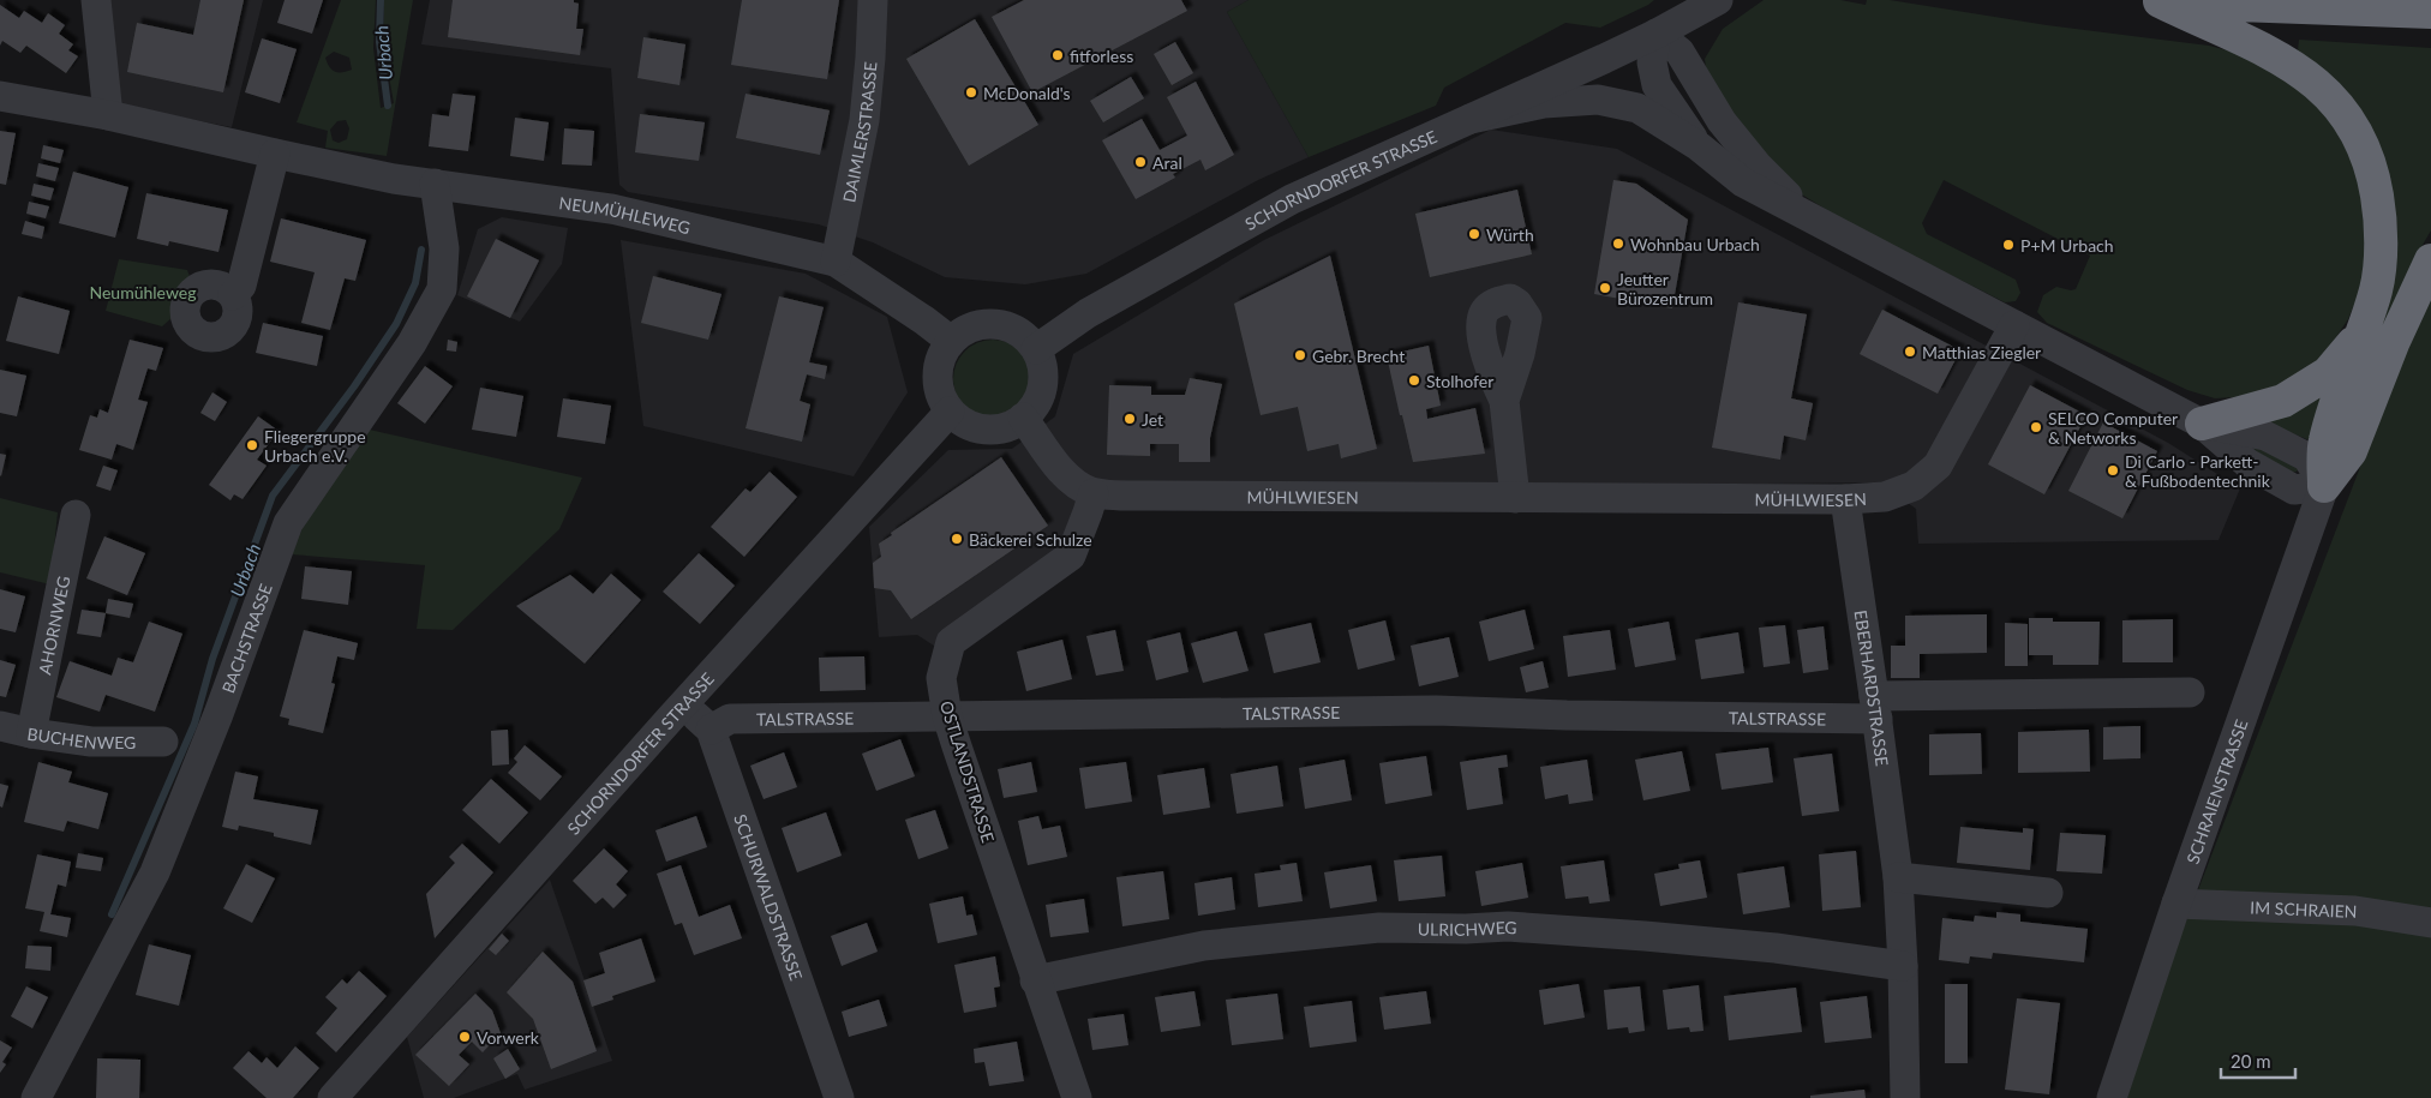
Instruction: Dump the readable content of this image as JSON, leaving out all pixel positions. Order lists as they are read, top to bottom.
{
  "streets": {
    "street": [
      "DAIMLERSTRASSE",
      "SCHORNDORFER STRASSE",
      "NEUMÜHLEWEG",
      "MÜHLWIESEN",
      "AHORNWEG",
      "BACHSTRASSE",
      "EBERHARDSTRASSE",
      "TALSTRASSE",
      "BUCHENWEG",
      "OSTLANDSTRASSE",
      "SCHRAIENSTRASSE",
      "SCHURWALDSTRASSE",
      "IM SCHRAIEN",
      "ULRICHWEG"
    ]
  },
  "crossings": [
    ["DAIMLERSTRASSE", "NEUMÜHLEWEG"],
    ["SCHORNDORFER STRASSE", "NEUMÜHLEWEG"],
    ["SCHORNDORFER STRASSE", "SCHURWALDSTRASSE"],
    ["NEUMÜHLEWEG", "BACHSTRASSE"],
    ["MÜHLWIESEN", "EBERHARDSTRASSE"],
    ["MÜHLWIESEN", "OSTLANDSTRASSE"],
    ["AHORNWEG", "BUCHENWEG"],
    ["EBERHARDSTRASSE", "TALSTRASSE"],
    ["EBERHARDSTRASSE", "ULRICHWEG"],
    ["TALSTRASSE", "OSTLANDSTRASSE"],
    ["TALSTRASSE", "SCHURWALDSTRASSE"],
    ["OSTLANDSTRASSE", "ULRICHWEG"],
    ["SCHRAIENSTRASSE", "IM SCHRAIEN"]
  ],
  "water": ["Urbach"],
  "parks": ["Neumühleweg"],
  "places": [
    "fitforless",
    "McDonald's",
    "Aral",
    "Würth",
    "Wohnbau Urbach",
    "P+M Urbach",
    "Jeutter Bürozentrum",
    "Matthias Ziegler",
    "Gebr. Brecht",
    "Stolhofer",
    "Jet",
    "SELCO Computer & Networks",
    "Fliegergruppe Urbach e.V.",
    "Di Carlo - Parkett- & Fußbodentechnik",
    "Bäckerei Schulze",
    "Vorwerk"
  ],
  "scale_bar": "20 m"
}
